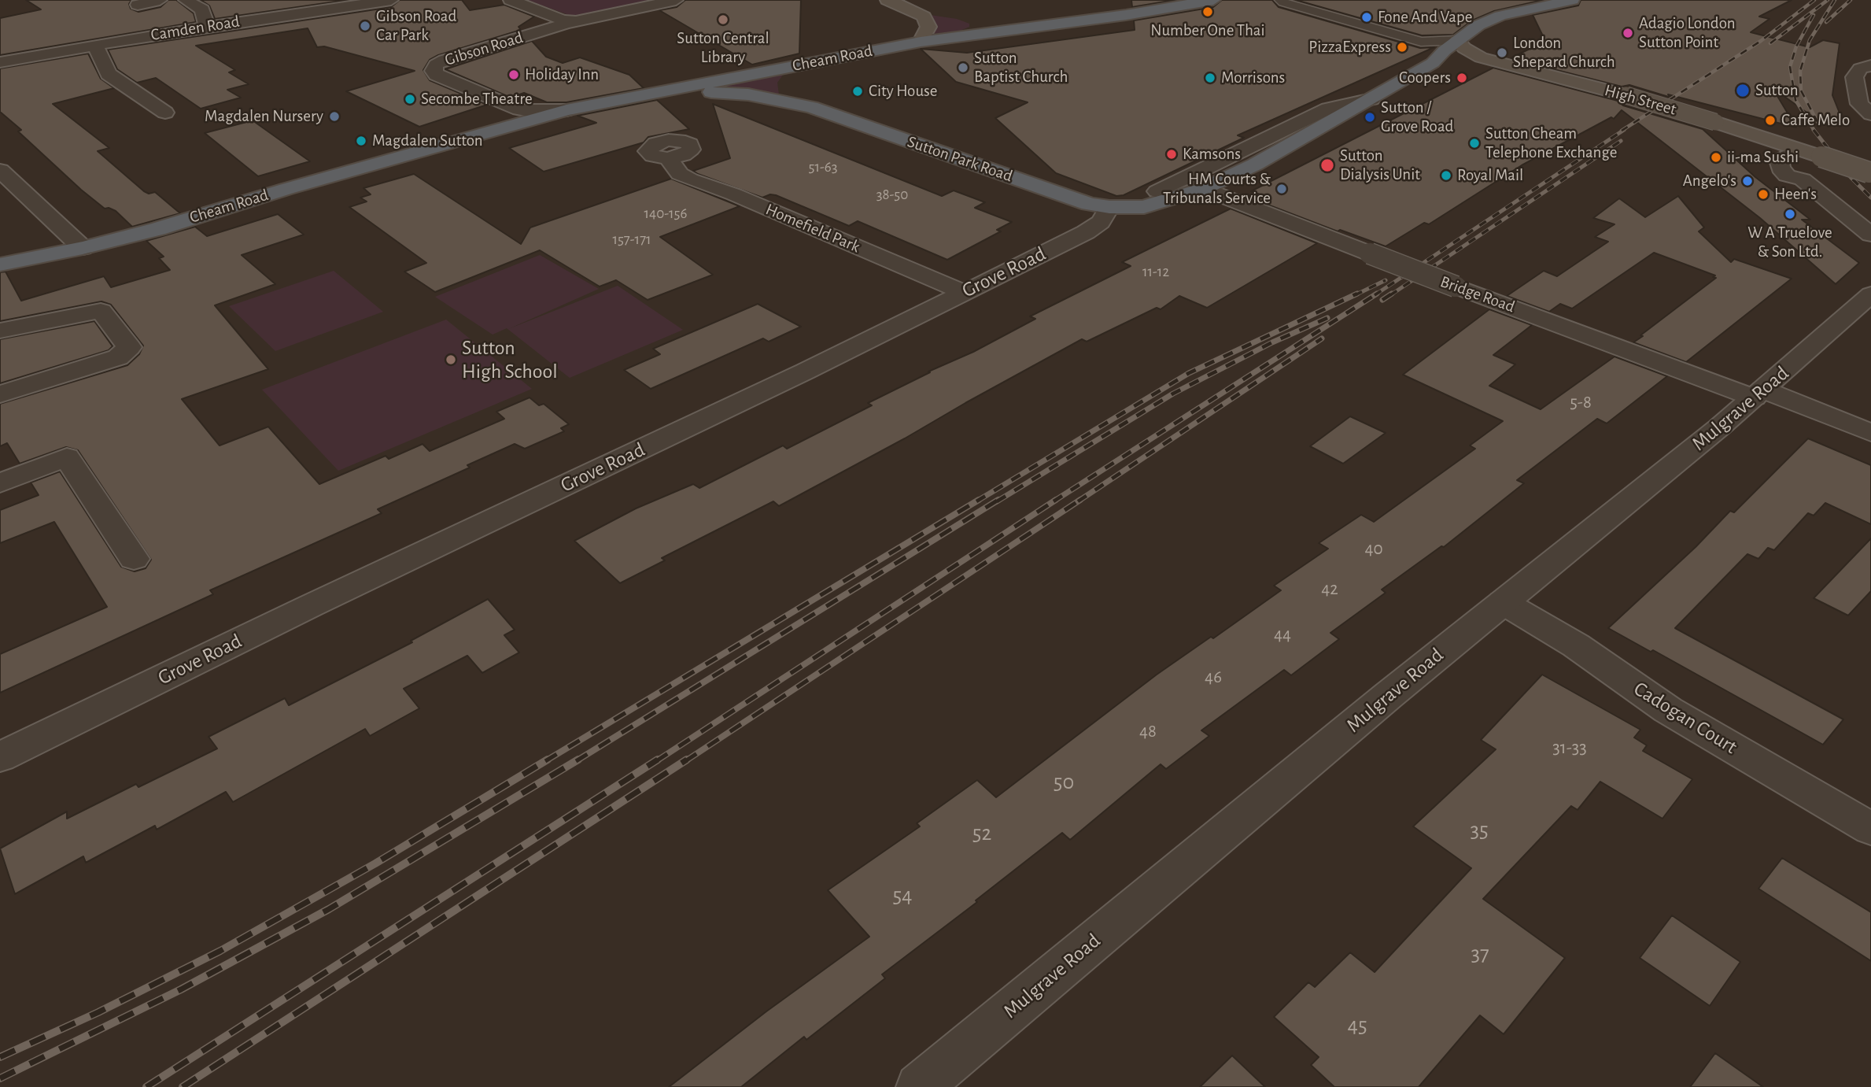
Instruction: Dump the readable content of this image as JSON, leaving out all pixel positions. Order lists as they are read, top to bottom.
{
  "streets": {
    "highway": ["Cheam Road", "Sutton Park Road"],
    "main road": ["High Street"],
    "street": [
      "Camden Road",
      "Gibson Road",
      "Homefield Park",
      "Grove Road",
      "Bridge Road",
      "Mulgrave Road",
      "Cadogan Court"
    ]
  },
  "crossings": [
    ["Gibson Road", "Cheam Road"],
    ["Cheam Road", "Sutton Park Road"],
    ["Sutton Park Road", "Grove Road"],
    ["Homefield Park", "Grove Road"],
    ["Bridge Road", "Mulgrave Road"],
    ["Mulgrave Road", "Cadogan Court"]
  ],
  "places": [
    "Number One Thai",
    "Fone And Vape",
    "Sutton Central Library",
    "Gibson Road Car Park",
    "Adagio London Sutton Point",
    "PizzaExpress",
    "London Shepard Church",
    "Sutton Baptist Church",
    "Holiday Inn",
    "Morrisons",
    "Coopers",
    "Sutton",
    "City House",
    "Secombe Theatre",
    "Magdalen Nursery",
    "Sutton / Grove Road",
    "Caffe Melo",
    "Magdalen Sutton",
    "Sutton Cheam Telephone Exchange",
    "Kamsons",
    "ii-ma Sushi",
    "Sutton Dialysis Unit",
    "Royal Mail",
    "Angelo's",
    "HM Courts & Tribunals Service",
    "Heen's",
    "W A Truelove & Son Ltd.",
    "Sutton High School"
  ],
  "house_numbers": [
    "51-63",
    "38-50",
    "140-156",
    "157-171",
    "11-12",
    "5-8",
    "40",
    "42",
    "44",
    "46",
    "48",
    "31-33",
    "50",
    "35",
    "52",
    "54",
    "37",
    "45"
  ]
}
